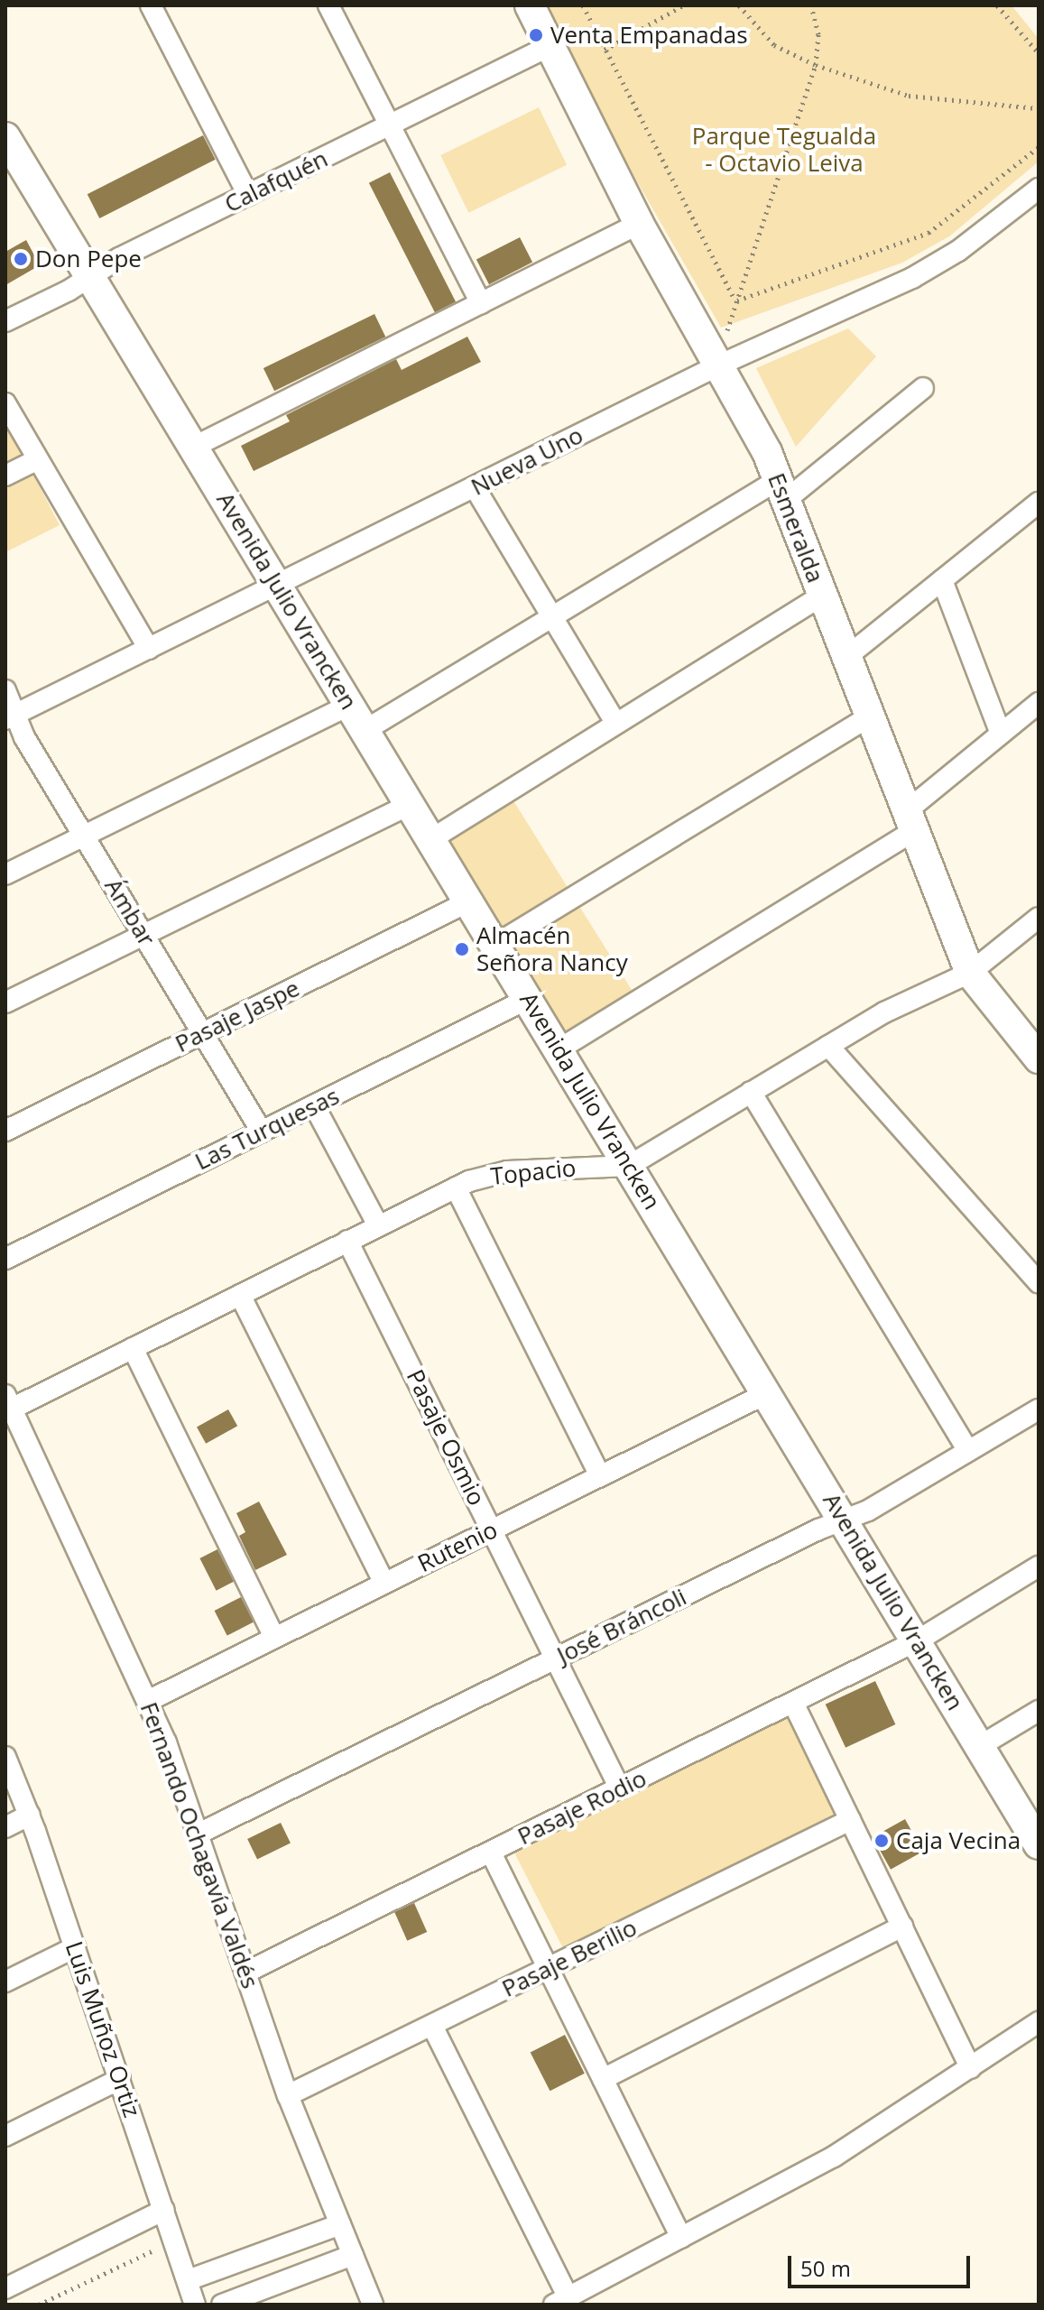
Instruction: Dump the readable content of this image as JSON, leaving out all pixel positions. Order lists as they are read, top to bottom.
{
  "streets": {
    "street": [
      "Calafquén",
      "Nueva Uno",
      "Esmeralda",
      "Avenida Julio Vrancken",
      "Ámbar",
      "Pasaje Jaspe",
      "Las Turquesas",
      "Topacio",
      "Pasaje Osmio",
      "Rutenio",
      "José Bráncoli",
      "Pasaje Rodio",
      "Fernando Ochagavía Valdés",
      "Pasaje Berilio",
      "Luis Muñoz Ortiz"
    ]
  },
  "crossings": [
    ["Calafquén", "Esmeralda"],
    ["Calafquén", "Avenida Julio Vrancken"],
    ["Nueva Uno", "Esmeralda"],
    ["Nueva Uno", "Avenida Julio Vrancken"],
    ["Nueva Uno", "Ámbar"],
    ["Esmeralda", "Topacio"],
    ["Avenida Julio Vrancken", "Pasaje Jaspe"],
    ["Avenida Julio Vrancken", "Las Turquesas"],
    ["Avenida Julio Vrancken", "Topacio"],
    ["Avenida Julio Vrancken", "Rutenio"],
    ["Avenida Julio Vrancken", "José Bráncoli"],
    ["Avenida Julio Vrancken", "Pasaje Rodio"],
    ["Ámbar", "Pasaje Jaspe"],
    ["Ámbar", "Las Turquesas"],
    ["Topacio", "Pasaje Osmio"],
    ["Topacio", "Fernando Ochagavía Valdés"],
    ["Pasaje Osmio", "Rutenio"],
    ["Pasaje Osmio", "José Bráncoli"],
    ["Pasaje Osmio", "Pasaje Rodio"],
    ["Rutenio", "Fernando Ochagavía Valdés"],
    ["José Bráncoli", "Fernando Ochagavía Valdés"],
    ["Pasaje Rodio", "Fernando Ochagavía Valdés"],
    ["Fernando Ochagavía Valdés", "Pasaje Berilio"]
  ],
  "parks": ["Parque Tegualda - Octavio Leiva"],
  "places": [
    "Venta Empanadas",
    "Don Pepe",
    "Almacén Señora Nancy",
    "Caja Vecina"
  ],
  "scale_bar": "50 m"
}
